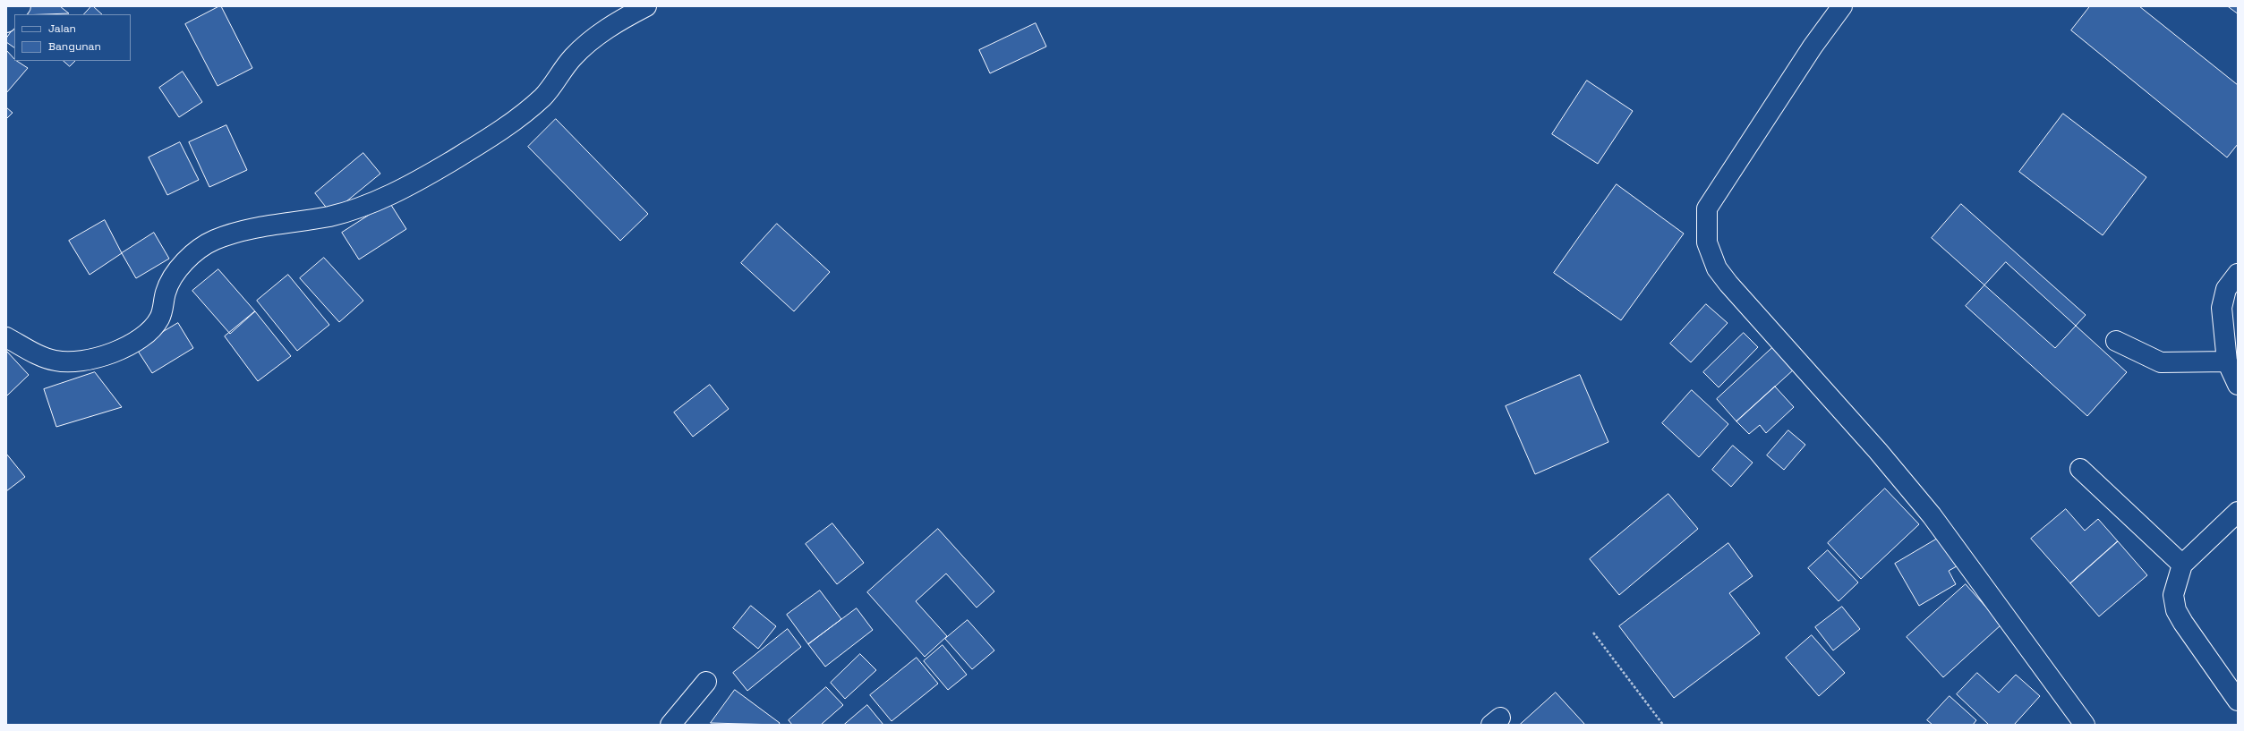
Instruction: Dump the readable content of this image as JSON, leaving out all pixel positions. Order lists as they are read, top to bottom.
{
  "legend": ["Jalan", "Bangunan"]
}
